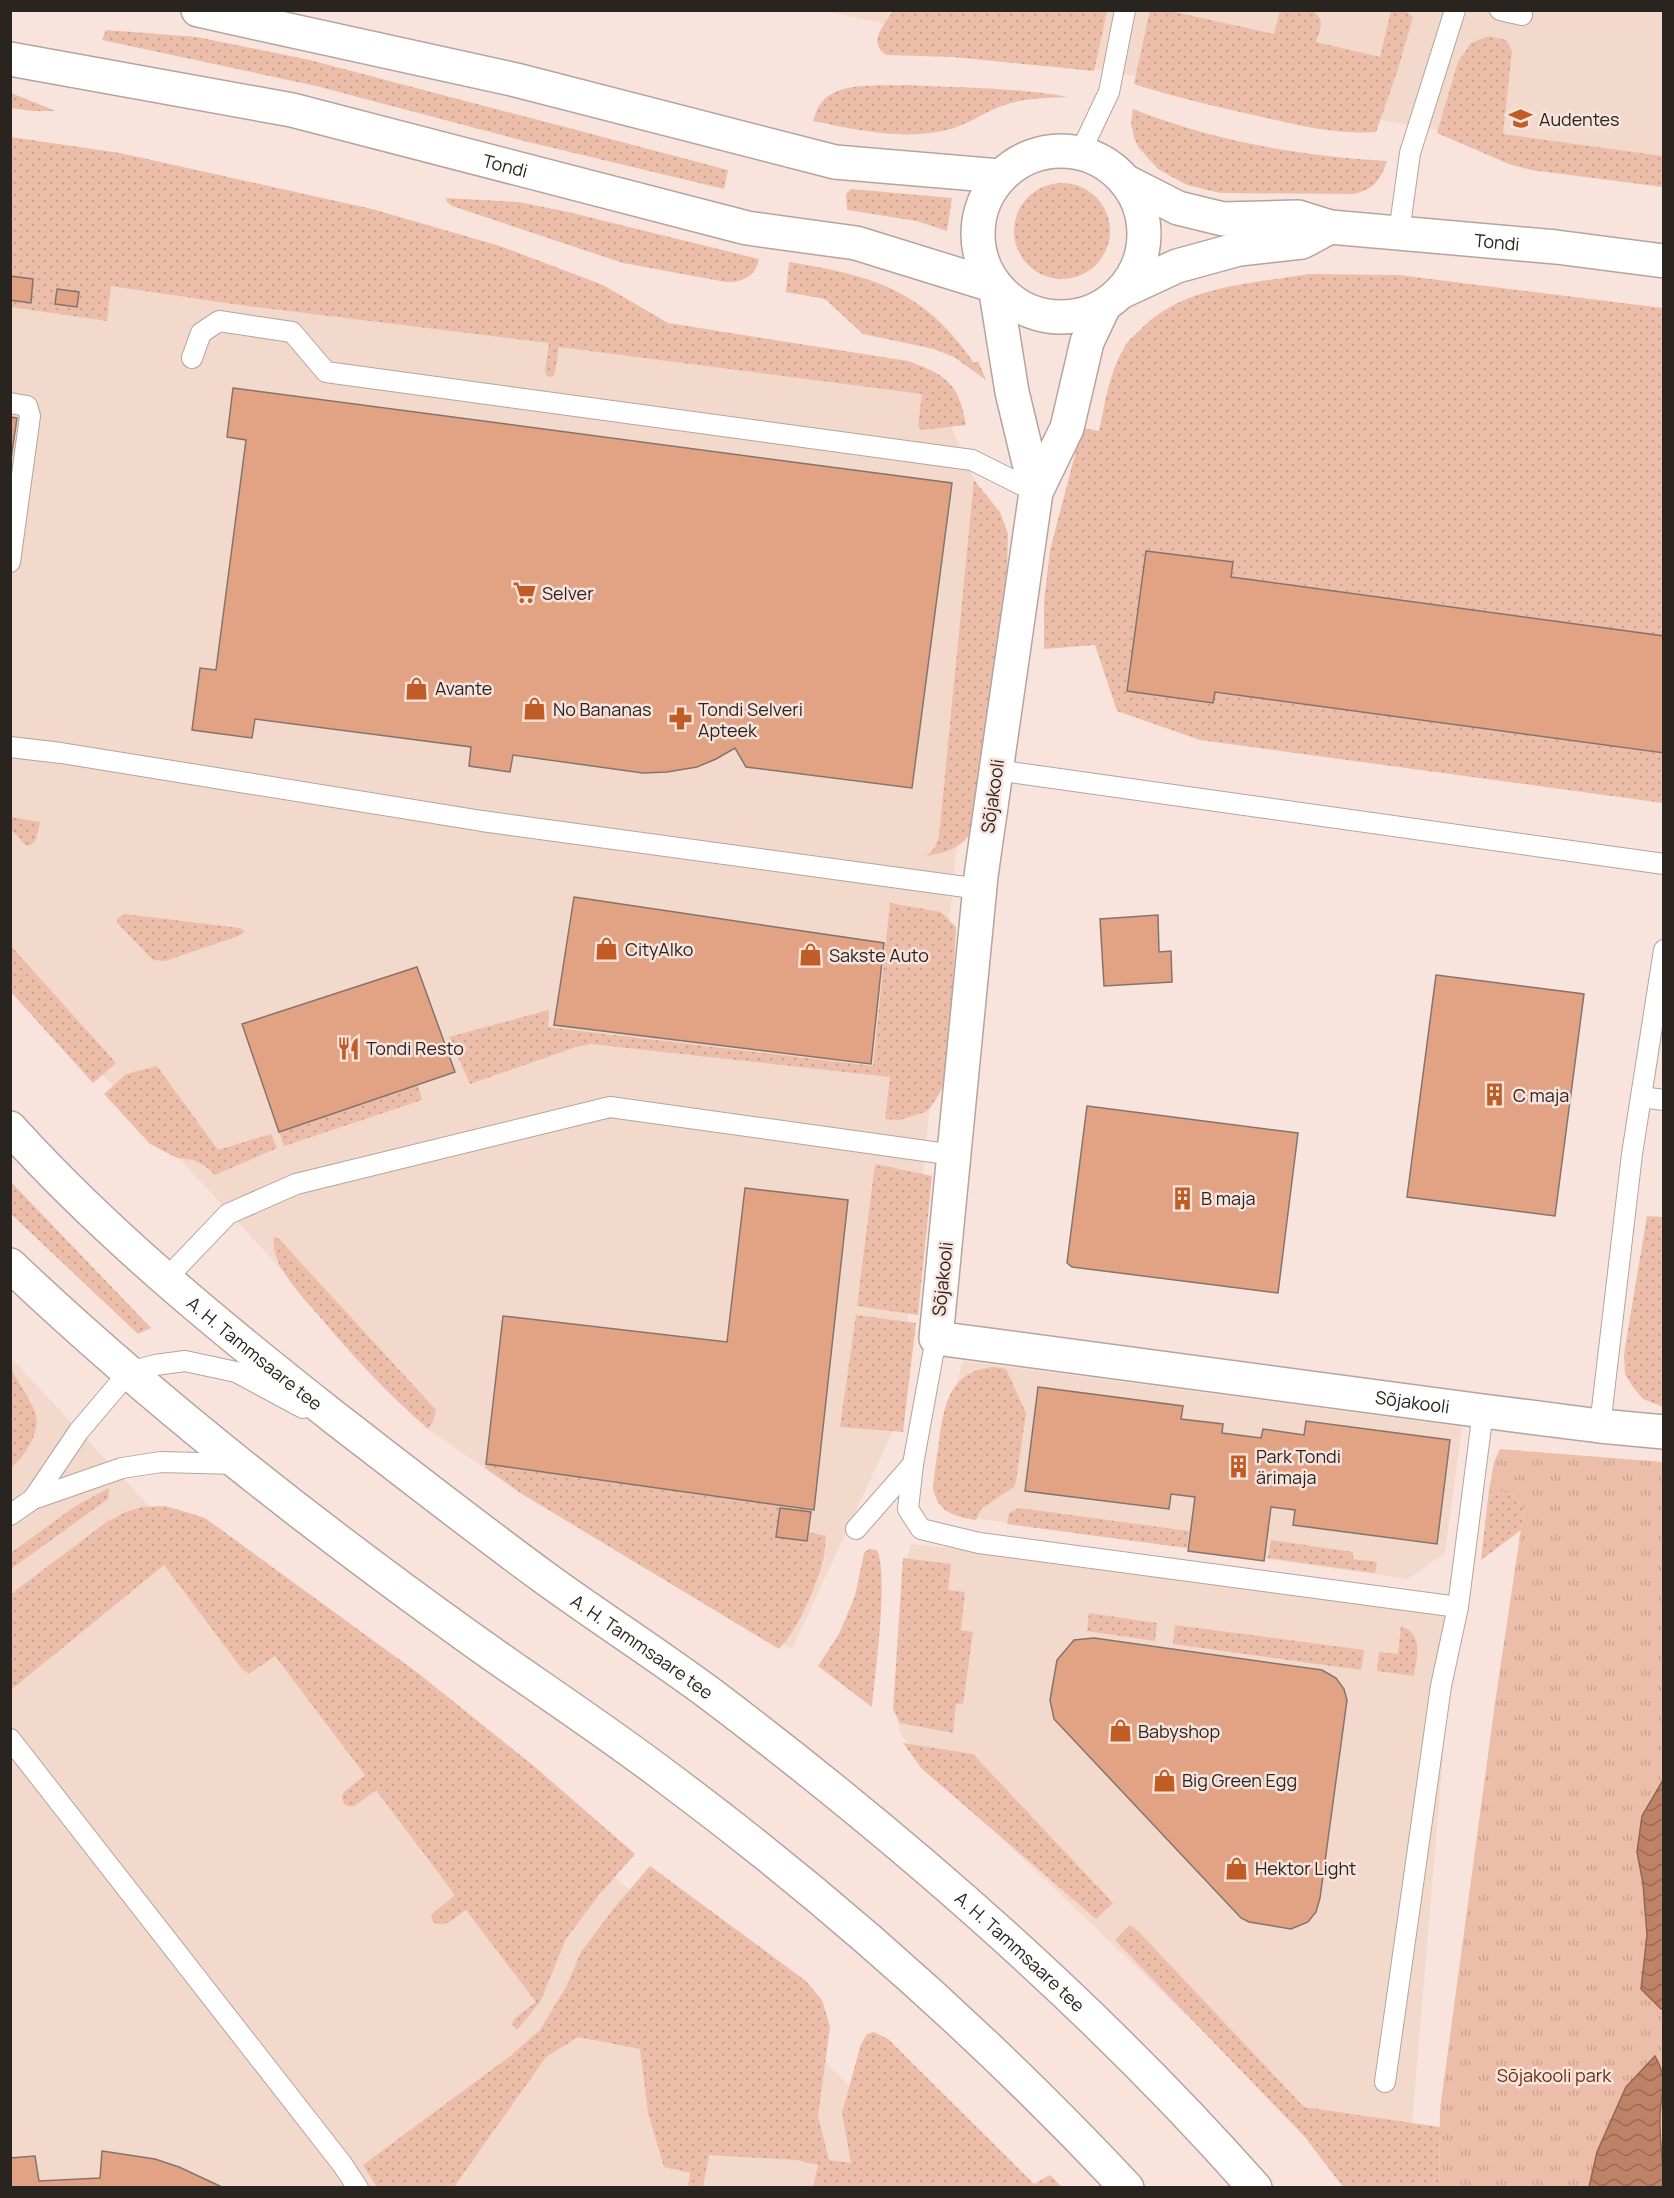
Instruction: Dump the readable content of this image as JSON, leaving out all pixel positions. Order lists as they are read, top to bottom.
{
  "streets": {
    "street": ["Tondi", "Sõjakooli", "A. H. Tammsaare tee"]
  },
  "crossings": [
    ["Tondi", "Sõjakooli"]
  ],
  "parks": ["Sõjakooli park"],
  "places": {
    "school or university": ["Audentes"],
    "supermarket": ["Selver"],
    "shop": [
      "Avante",
      "No Bananas",
      "CityAlko",
      "Sakste Auto",
      "Babyshop",
      "Big Green Egg",
      "Hektor Light"
    ],
    "pharmacy": ["Tondi Selveri Apteek"],
    "restaurant": ["Tondi Resto"],
    "building": ["C maja", "B maja", "Park Tondi ärimaja"]
  }
}
